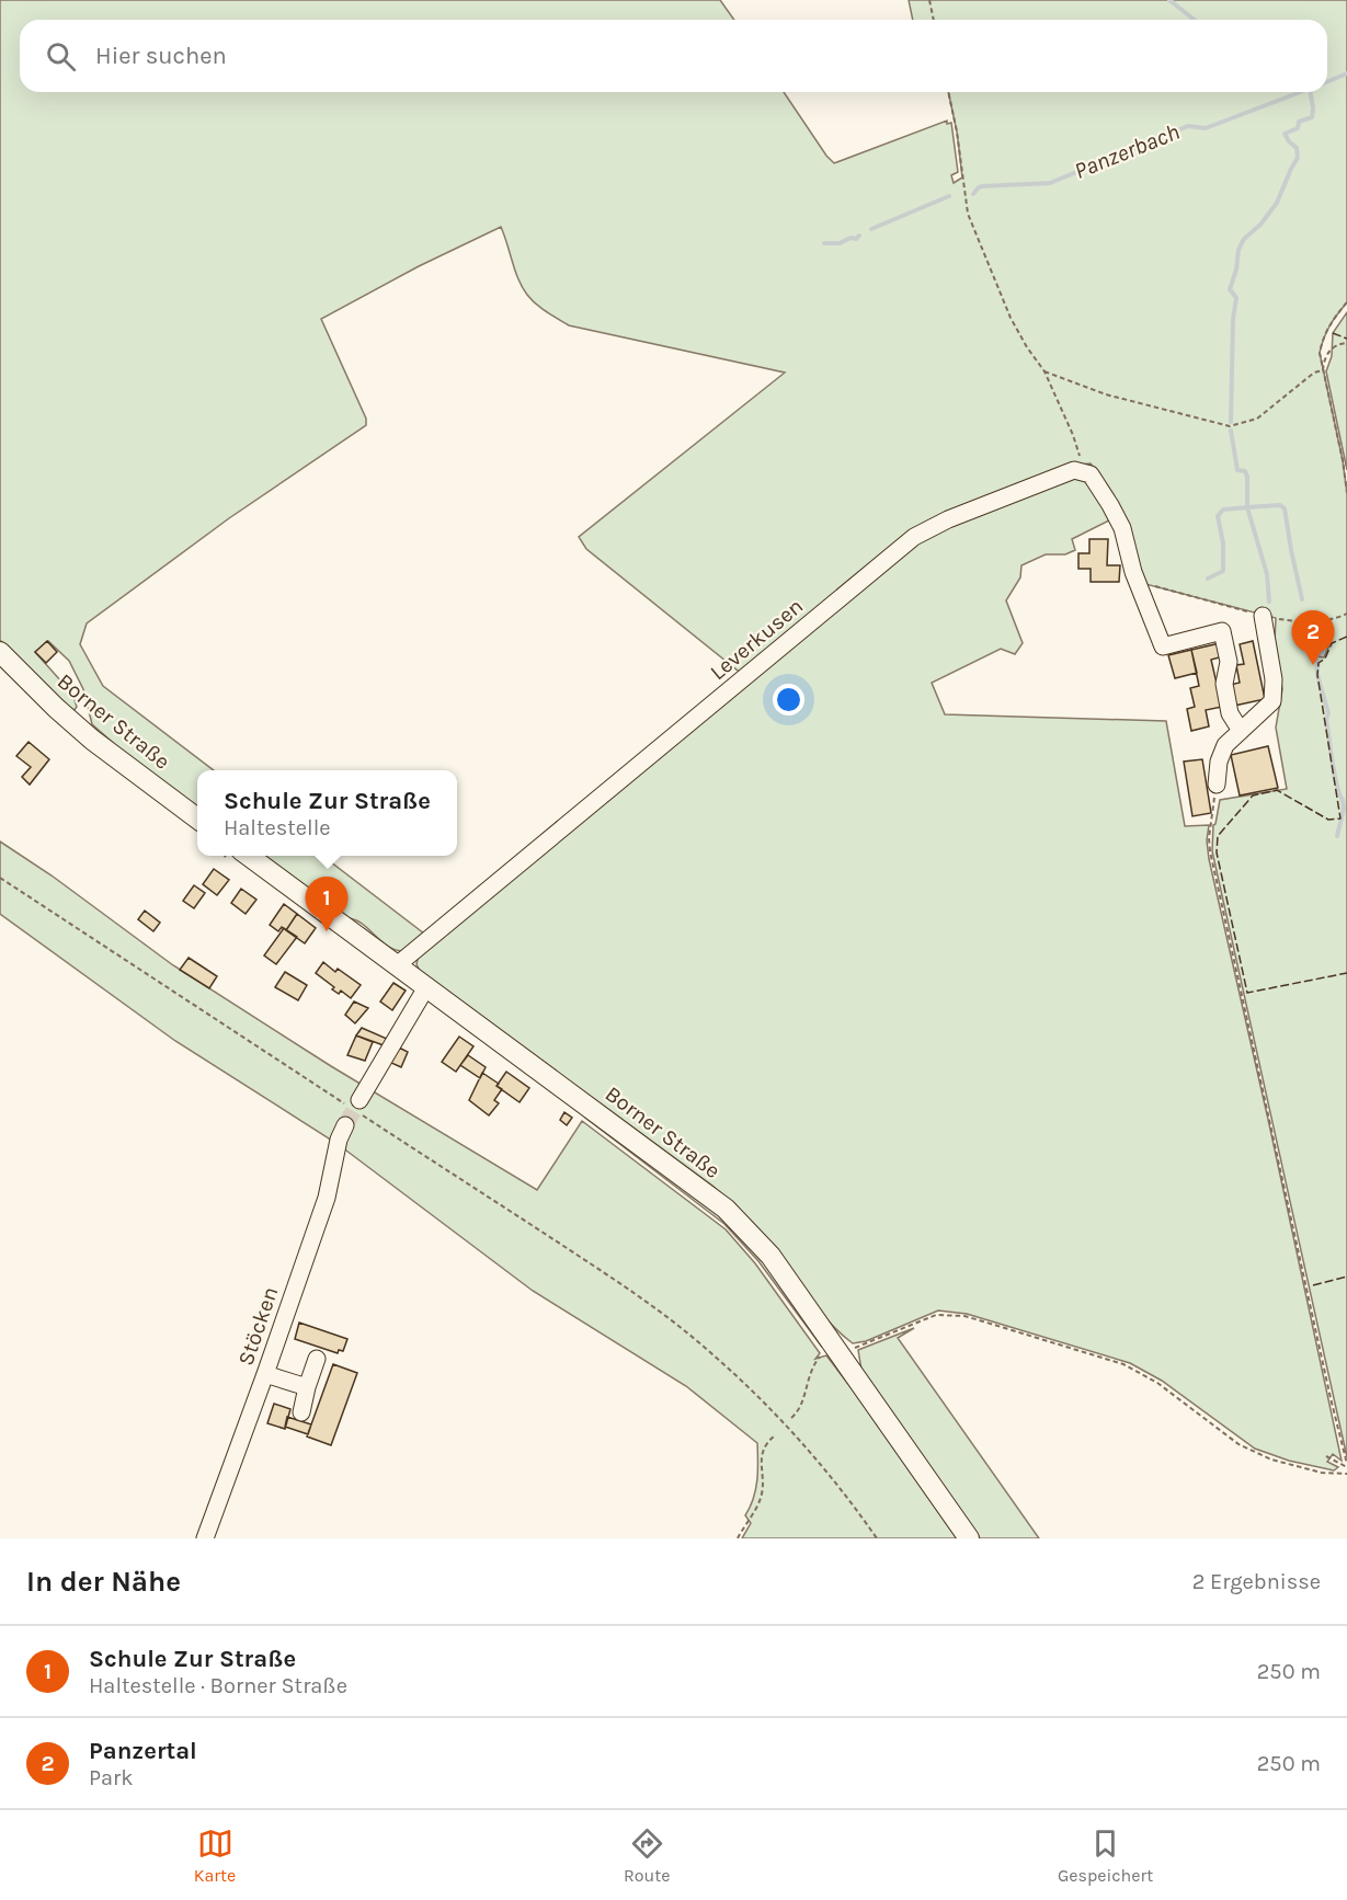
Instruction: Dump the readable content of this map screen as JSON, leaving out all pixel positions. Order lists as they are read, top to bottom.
{
  "streets": {
    "main road": ["Borner Straße"],
    "street": ["Leverkusen", "Stöcken"]
  },
  "crossings": [
    ["Leverkusen", "Borner Straße"]
  ],
  "water": ["Panzerbach"],
  "page": {
    "search": "Hier suchen",
    "pins": ["2", "1"],
    "popup": ["Schule Zur Straße", "Haltestelle"],
    "heading": ["In der Nähe", "2 Ergebnisse"],
    "list": [
      {
        "mark": "1",
        "name": "Schule Zur Straße",
        "note": "Haltestelle · Borner Straße",
        "value": "250 m"
      },
      {
        "mark": "2",
        "name": "Panzertal",
        "note": "Park",
        "value": "250 m"
      }
    ],
    "nav": ["Karte", "Route", "Gespeichert"]
  }
}
